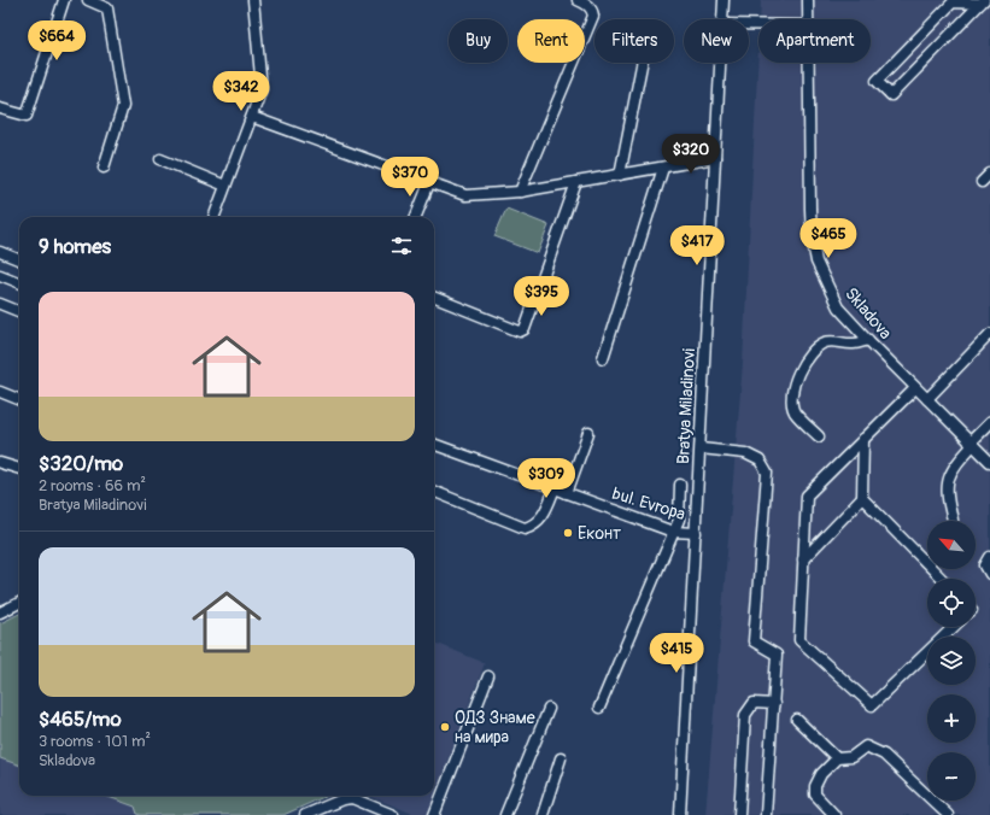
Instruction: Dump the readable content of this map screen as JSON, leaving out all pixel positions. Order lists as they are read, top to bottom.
{
  "streets": {
    "street": ["Skladova", "Bratya Miladinovi", "bul. Evropa"]
  },
  "crossings": [
    ["Bratya Miladinovi", "bul. Evropa"]
  ],
  "places": ["Еконт", "ОДЗ Знаме на мира"],
  "north": "top left",
  "page": {
    "chip": [
      "Buy",
      "Rent",
      "Filters",
      "New",
      "Apartment"
    ],
    "price": [
      "$664",
      "$342",
      "$320",
      "$370",
      "$465",
      "$417",
      "$395",
      "$309",
      "$415"
    ],
    "heading": "9 homes",
    "list": [
      {
        "name": "$320/mo",
        "note": "2 rooms · 66 m² · Bratya Miladinovi"
      },
      {
        "name": "$465/mo",
        "note": "3 rooms · 101 m² · Skladova"
      }
    ],
    "map_buttons": ["+", "−"]
  }
}
